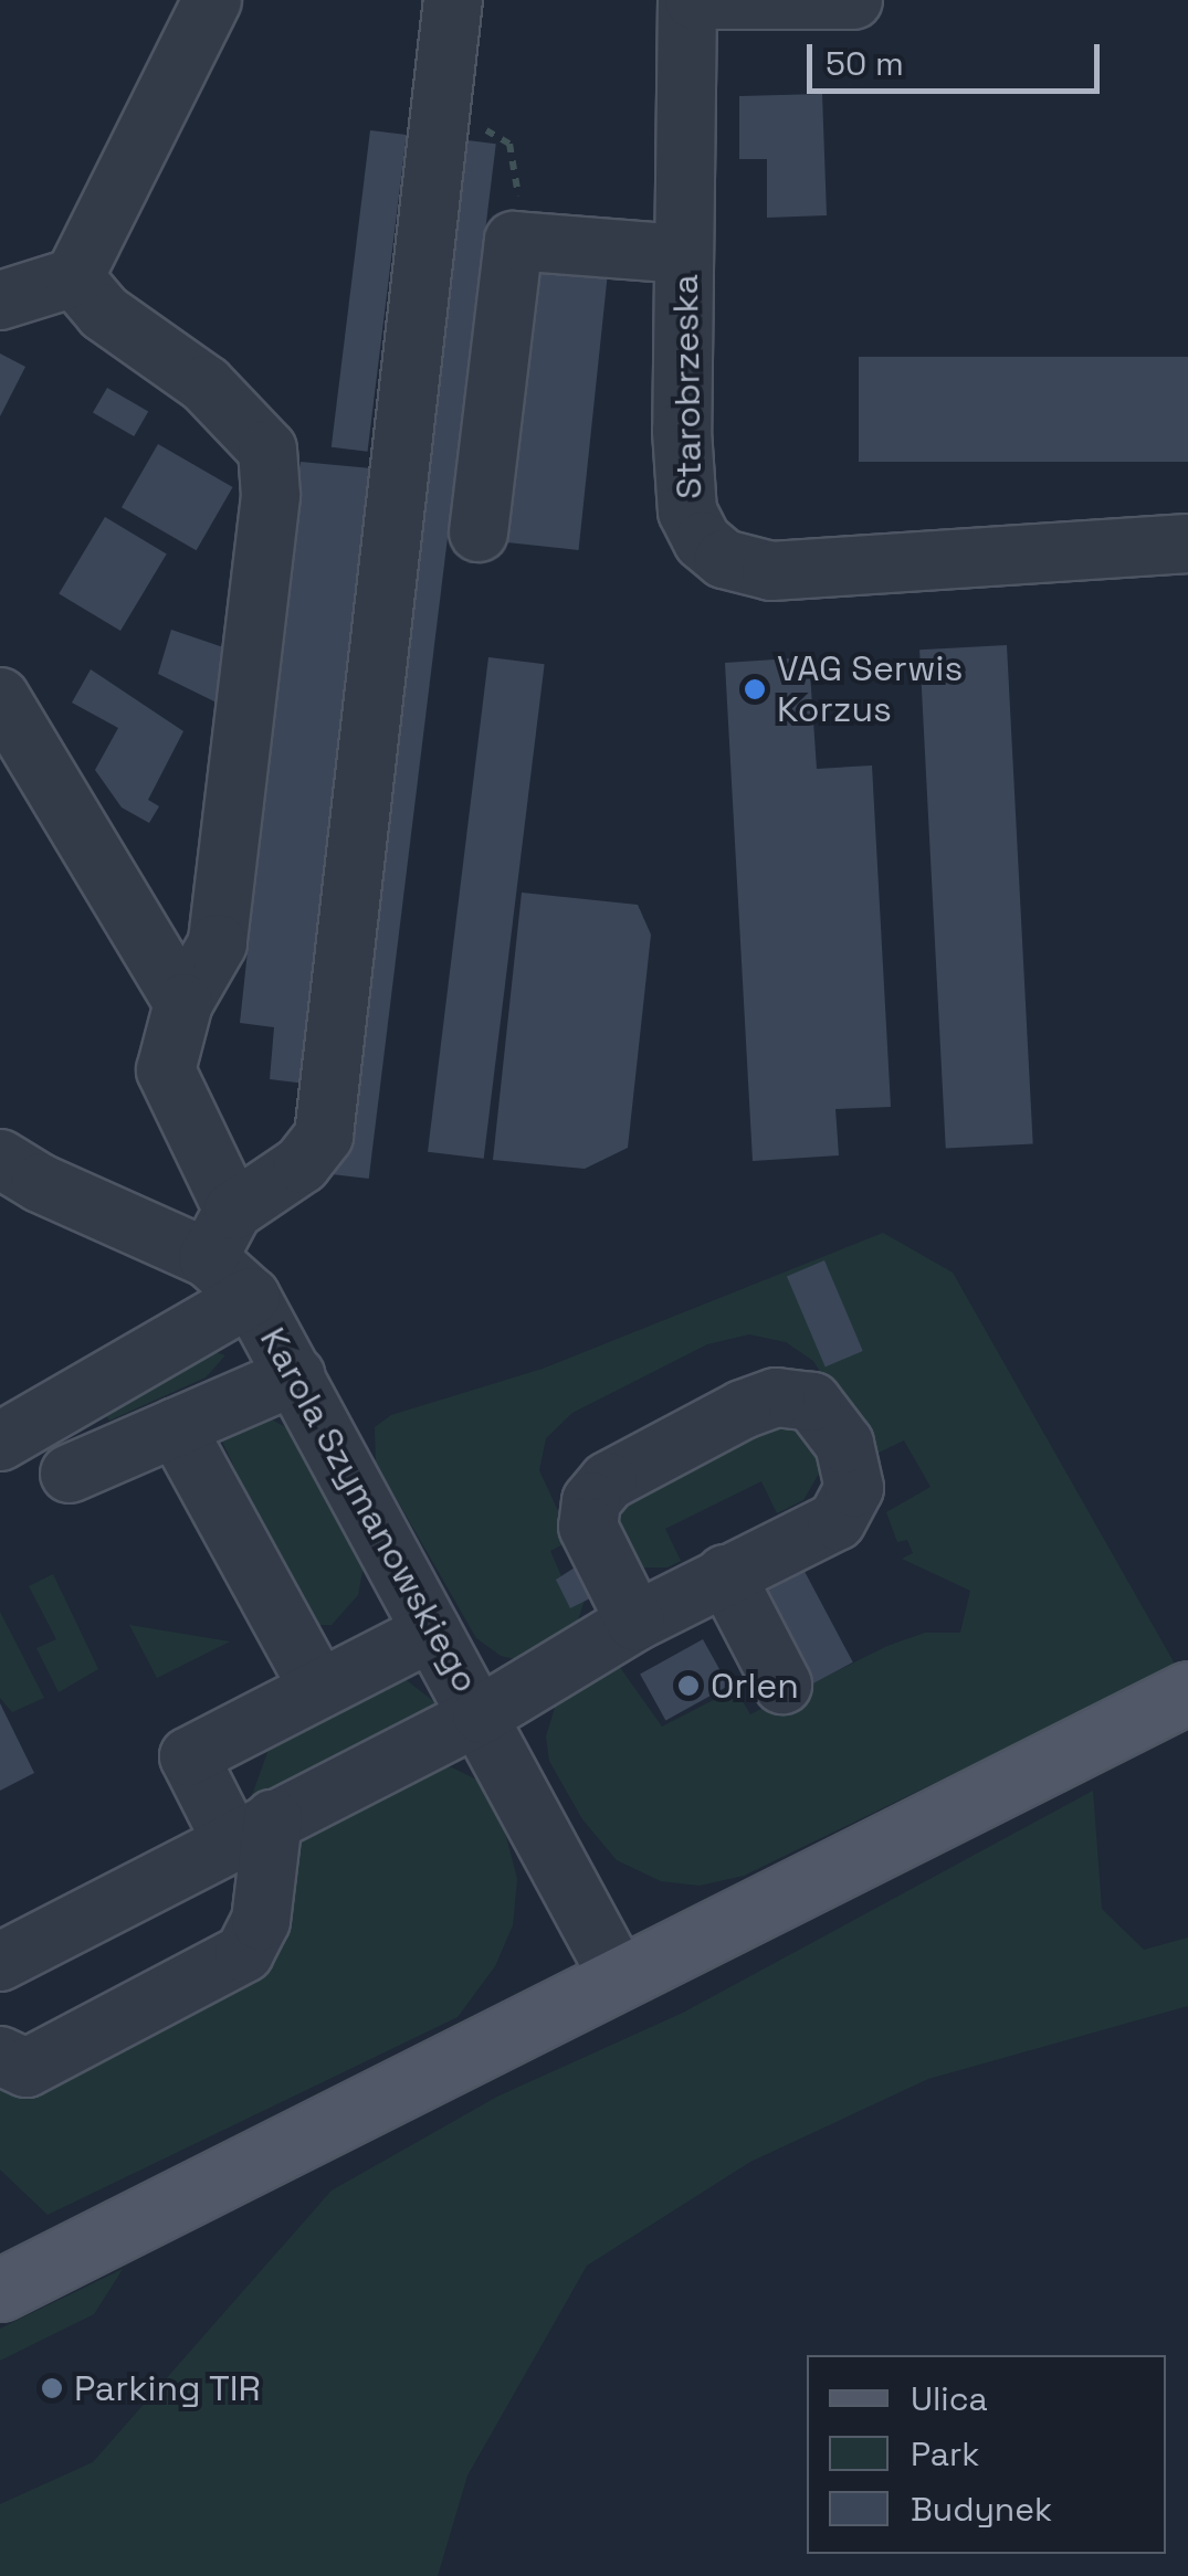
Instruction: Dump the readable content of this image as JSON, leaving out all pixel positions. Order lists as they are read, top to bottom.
{
  "streets": {
    "street": ["Starobrzeska", "Karola Szymanowskiego"]
  },
  "places": ["VAG Serwis Korzus", "Orlen", "Parking TIR"],
  "legend": ["Ulica", "Park", "Budynek"],
  "scale_bar": "50 m"
}
